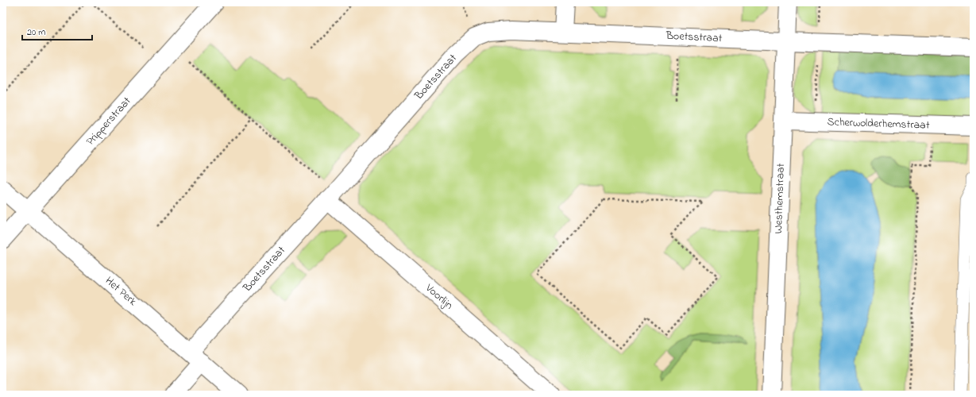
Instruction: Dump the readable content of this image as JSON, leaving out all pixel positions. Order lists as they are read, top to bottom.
{
  "streets": {
    "street": [
      "Boetsstraat",
      "Pripperstraat",
      "Scherwolderhemstraat",
      "Westhemstraat",
      "Het Perk",
      "Voorlijn"
    ]
  },
  "crossings": [
    ["Boetsstraat", "Westhemstraat"],
    ["Boetsstraat", "Het Perk"],
    ["Boetsstraat", "Voorlijn"],
    ["Pripperstraat", "Het Perk"],
    ["Scherwolderhemstraat", "Westhemstraat"]
  ],
  "scale_bar": "20 m"
}
